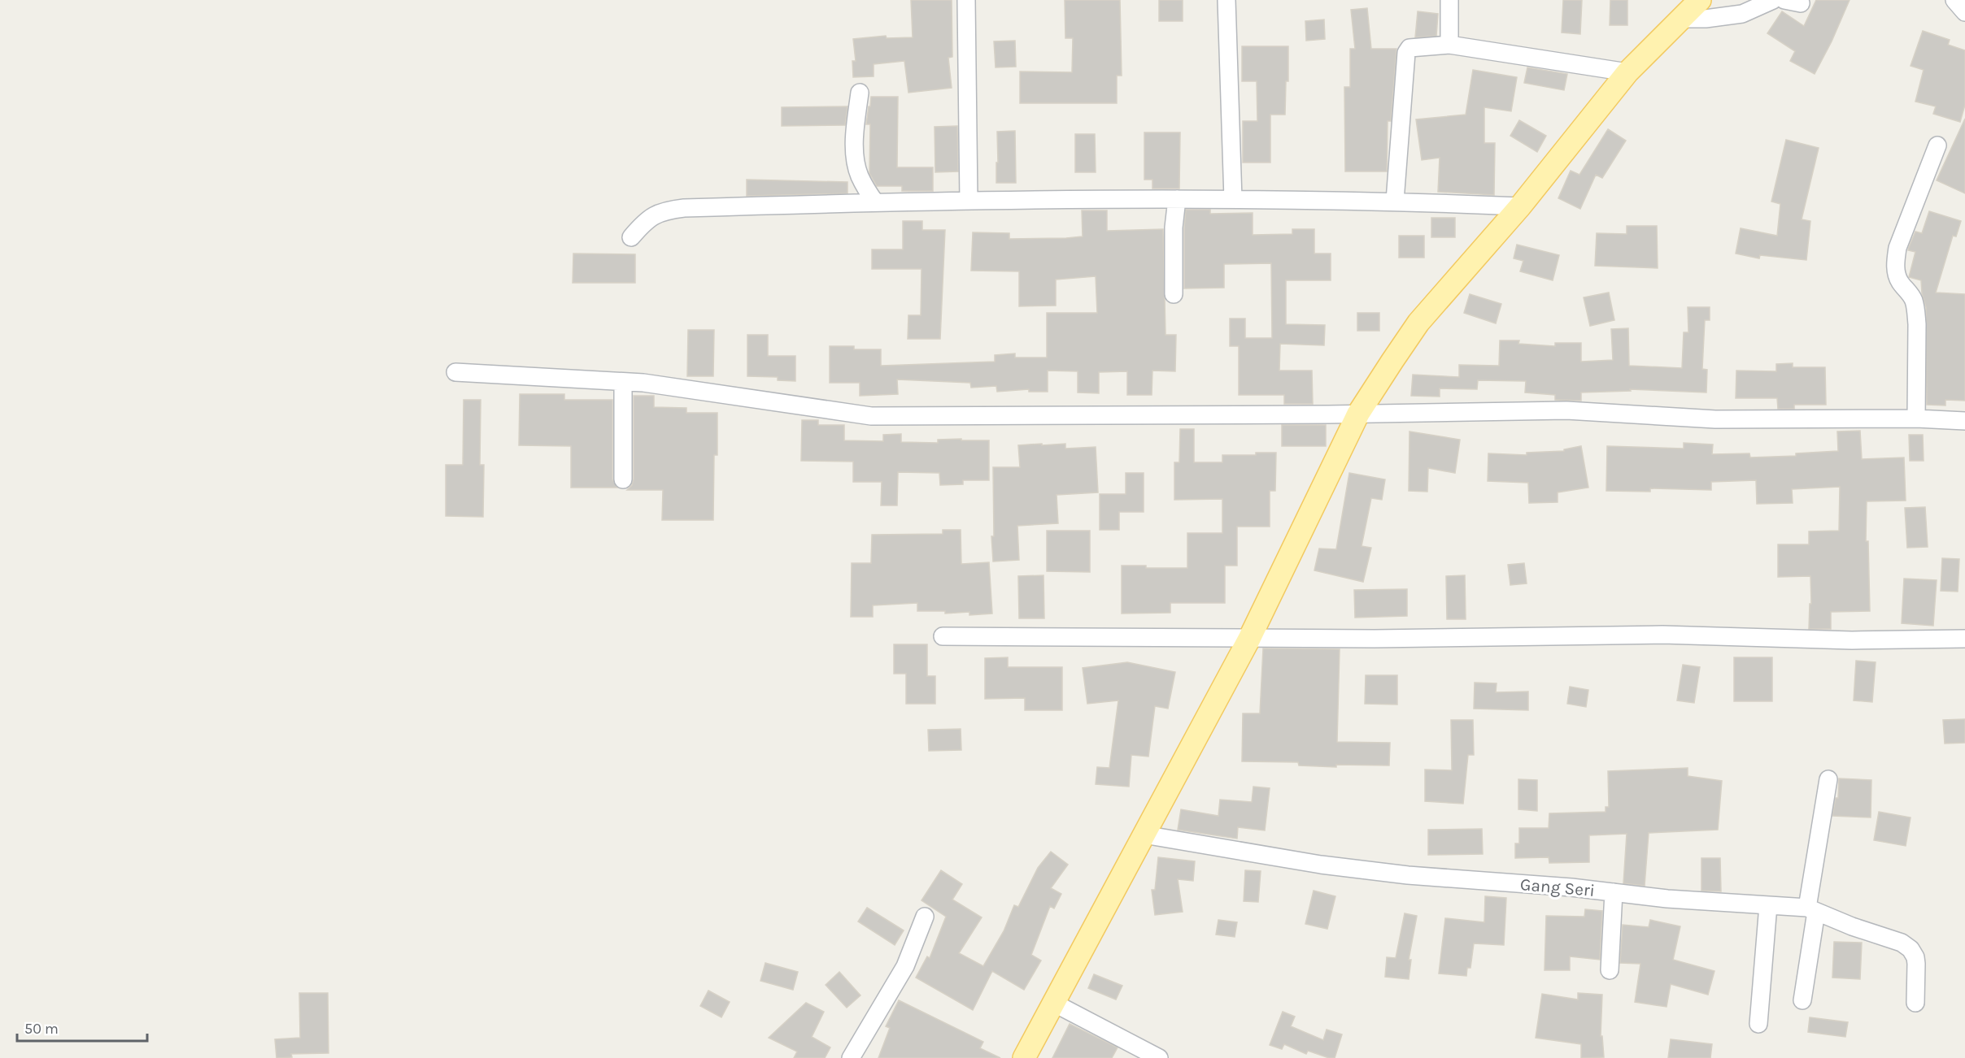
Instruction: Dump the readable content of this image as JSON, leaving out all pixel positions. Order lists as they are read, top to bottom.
{
  "streets": {
    "street": ["Gang Seri"]
  },
  "scale_bar": "50 m"
}
